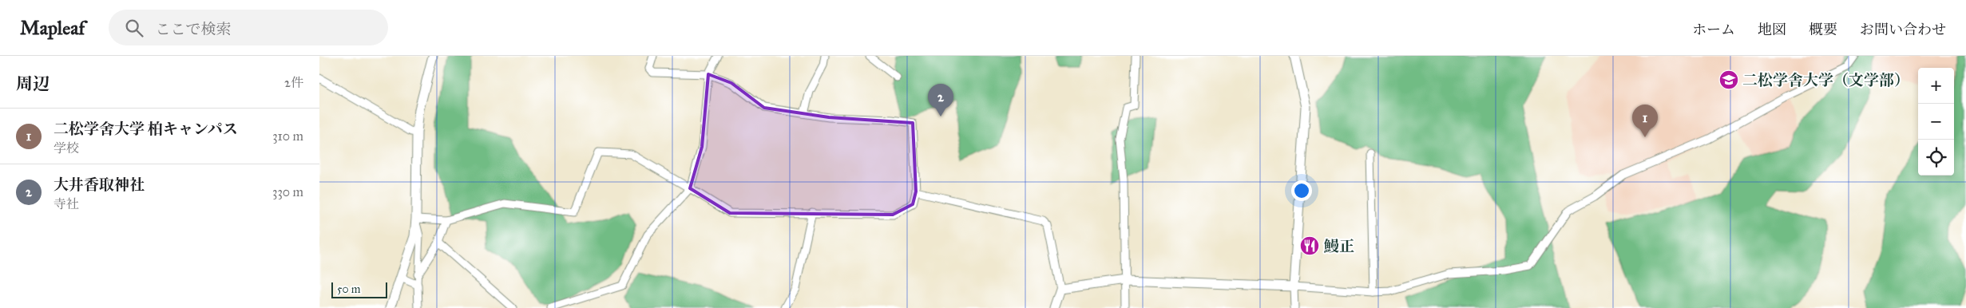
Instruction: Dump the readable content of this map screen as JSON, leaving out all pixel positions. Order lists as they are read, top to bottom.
{
  "places": {
    "school or university": ["二松学舎大学（文学部）"],
    "restaurant": ["鰻正"]
  },
  "scale_bar": "50 m",
  "page": {
    "header": "Mapleaf",
    "search": "ここで検索",
    "nav": [
      "ホーム",
      "地図",
      "概要",
      "お問い合わせ"
    ],
    "heading": ["周辺", "2件"],
    "map_buttons": ["+", "−"],
    "pins": ["2", "1"],
    "list": [
      {
        "mark": "1",
        "name": "二松学舍大学 柏キャンパス",
        "note": "学校",
        "value": "310 m"
      },
      {
        "mark": "2",
        "name": "大井香取神社",
        "note": "寺社",
        "value": "330 m"
      }
    ],
    "scale": "50 m"
  }
}
